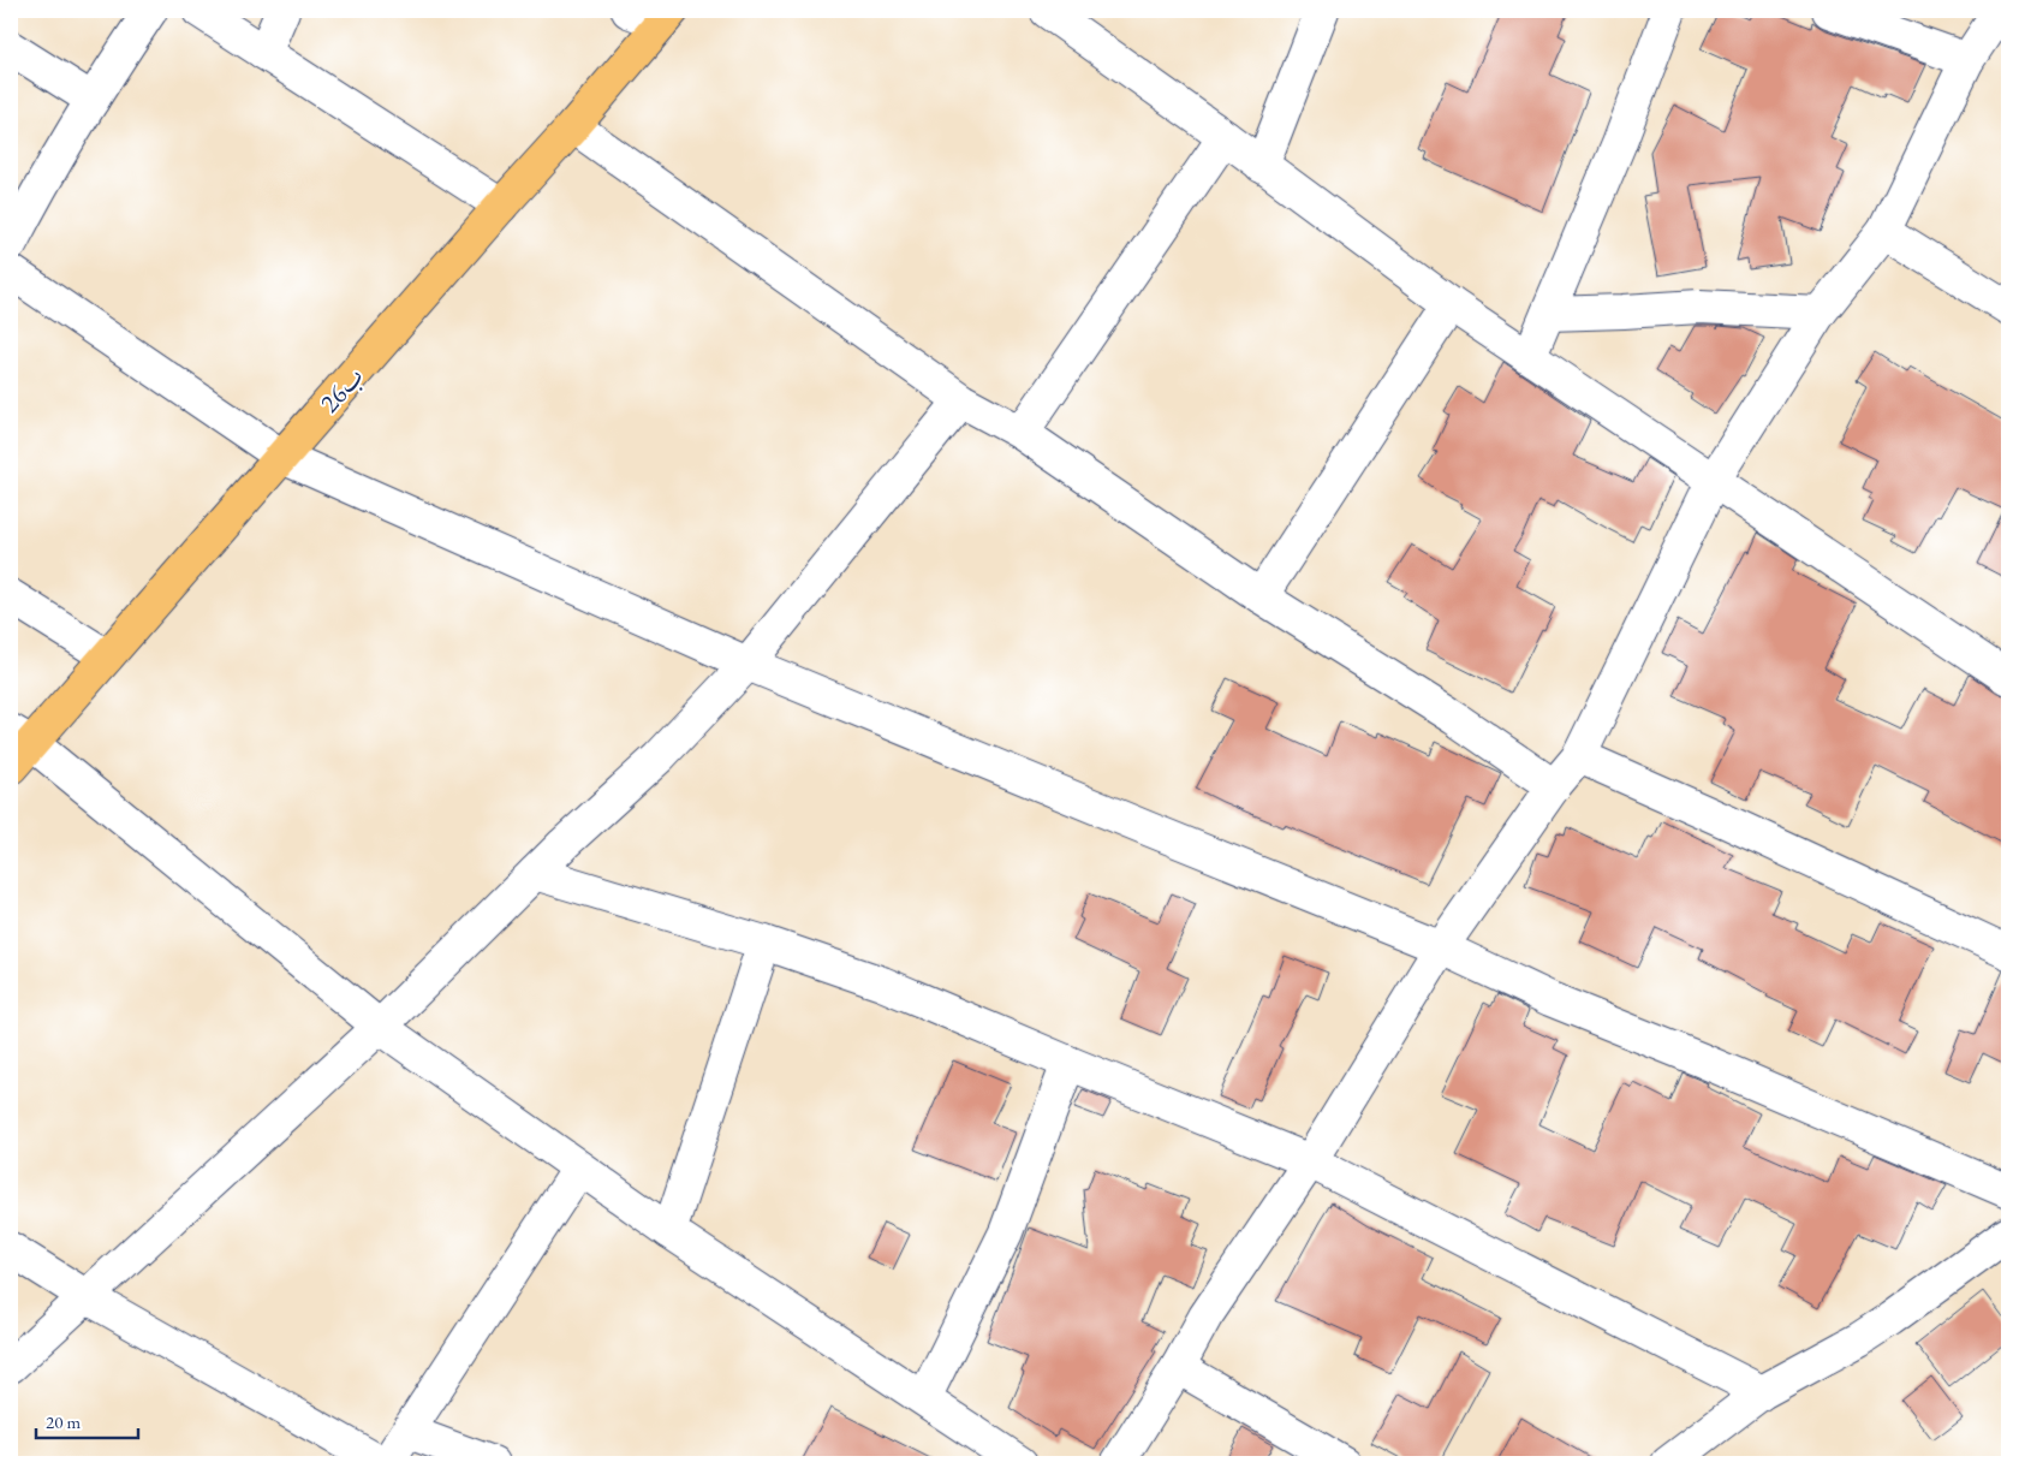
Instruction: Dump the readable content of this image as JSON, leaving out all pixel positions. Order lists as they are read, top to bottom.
{
  "streets": {
    "highway": ["26ب"]
  },
  "scale_bar": "20 m"
}
